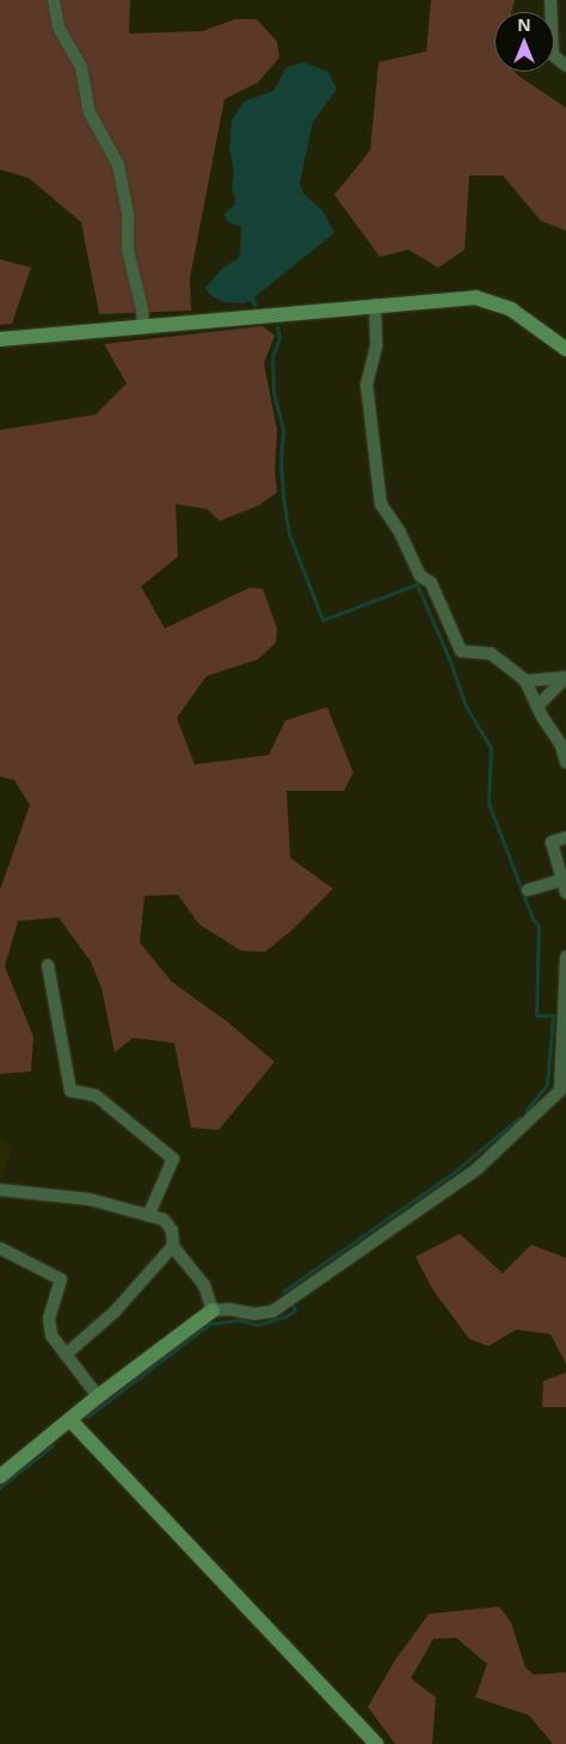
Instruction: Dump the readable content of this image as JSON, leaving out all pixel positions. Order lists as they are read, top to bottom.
{
  "north": "top"
}
